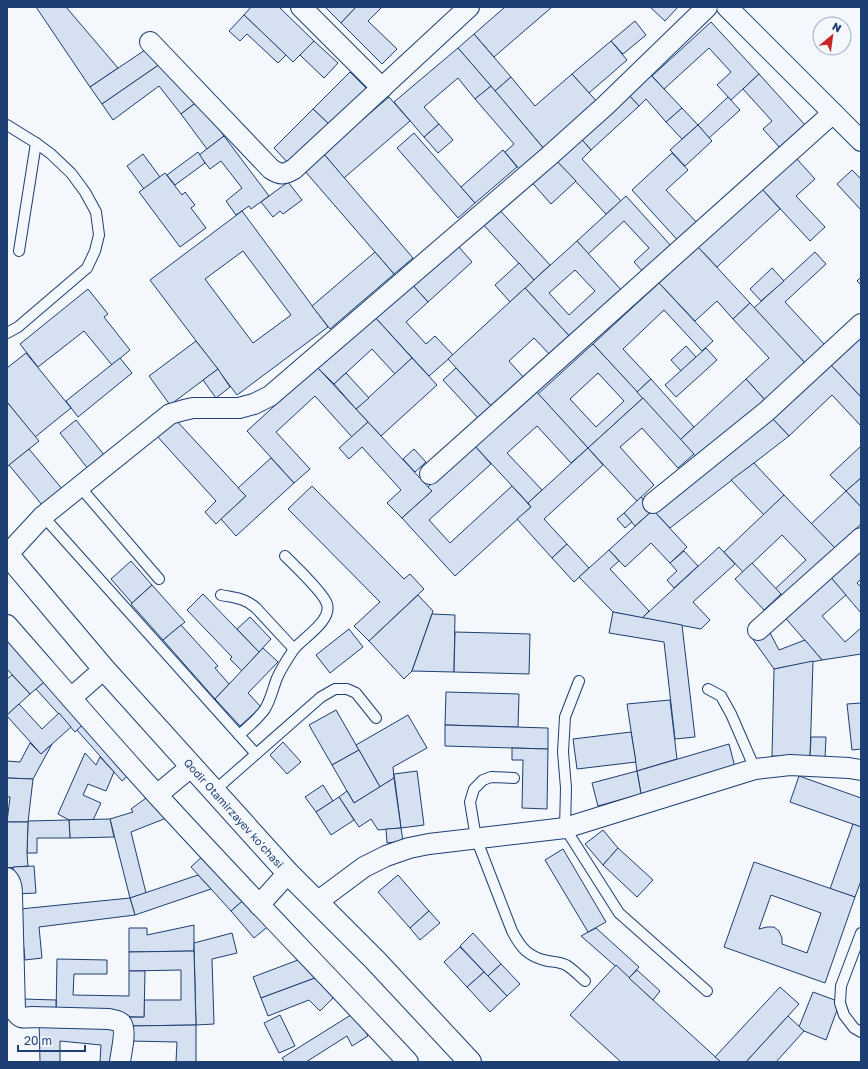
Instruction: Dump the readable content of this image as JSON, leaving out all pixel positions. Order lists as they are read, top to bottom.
{
  "streets": {
    "main road": ["Qodir Otamirzayev koʻchasi"]
  },
  "scale_bar": "20 m",
  "north": "top right"
}
